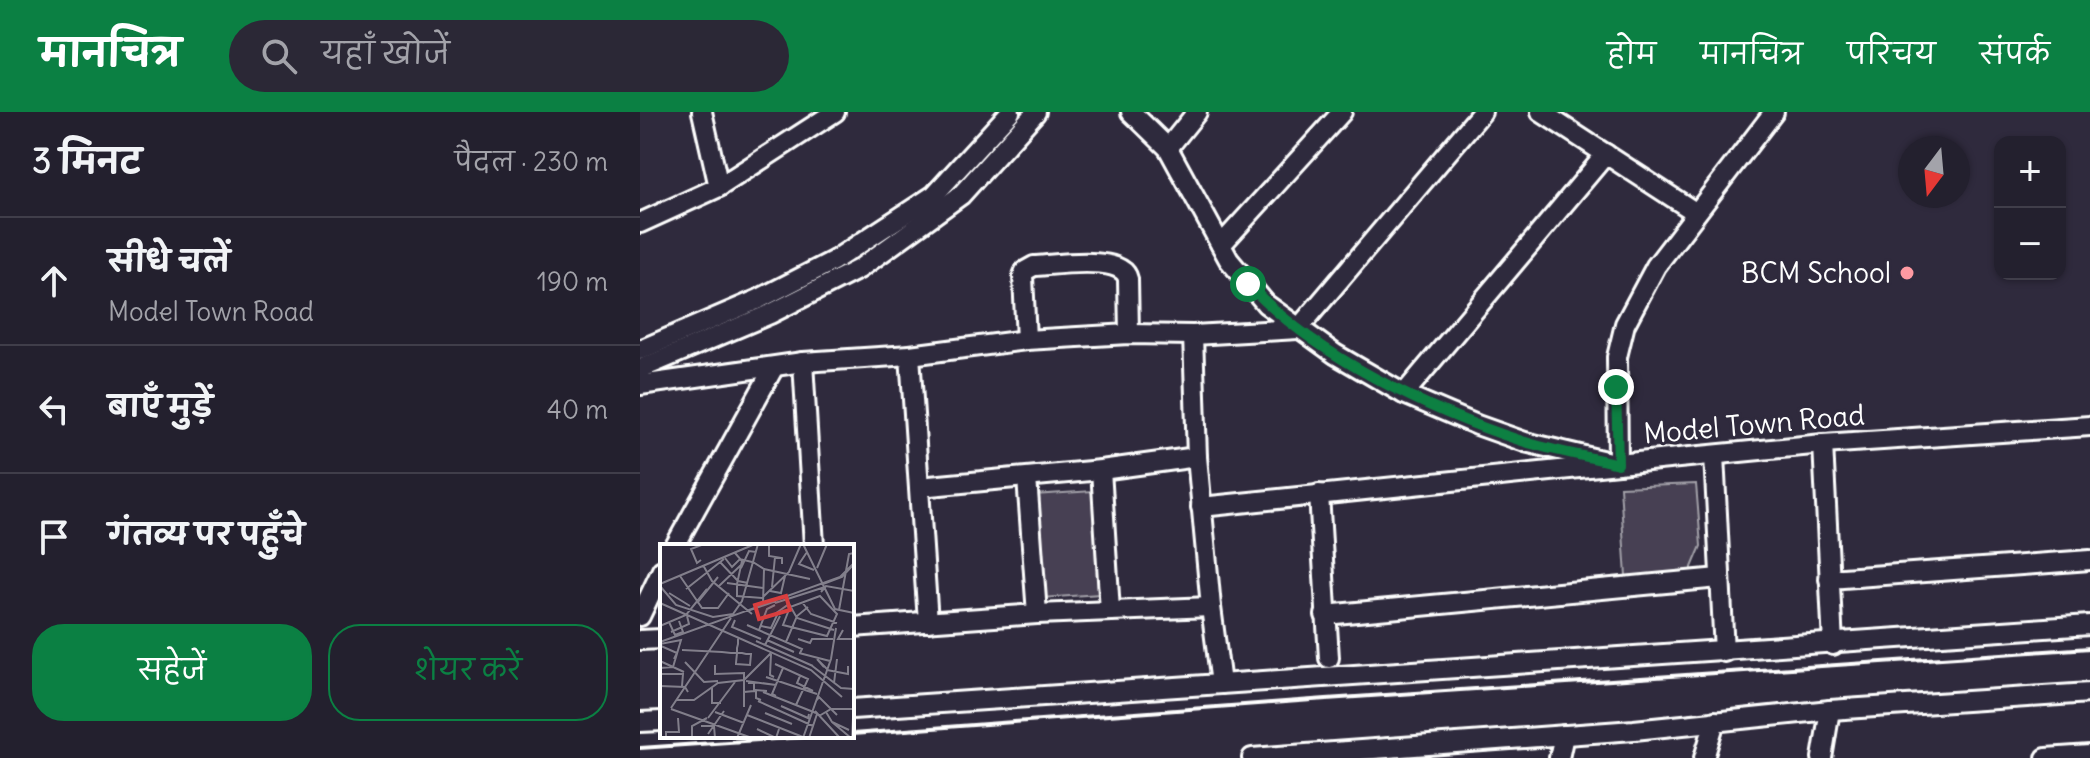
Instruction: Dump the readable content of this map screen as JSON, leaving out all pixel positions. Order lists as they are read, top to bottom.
{
  "streets": {
    "street": ["Model Town Road"]
  },
  "places": ["BCM School"],
  "north": "bottom",
  "page": {
    "header": "मानचित्र",
    "search": "यहाँ खोजें",
    "nav": [
      "होम",
      "मानचित्र",
      "परिचय",
      "संपर्क"
    ],
    "heading": ["3 मिनट", "पैदल · 230 m"],
    "map_buttons": ["+", "−"],
    "list": [
      ["सीधे चलें", "Model Town Road", "190 m"],
      ["बाएँ मुड़ें", "40 m"],
      "गंतव्य पर पहुँचे"
    ],
    "buttons": ["सहेजें", "शेयर करें"]
  }
}
